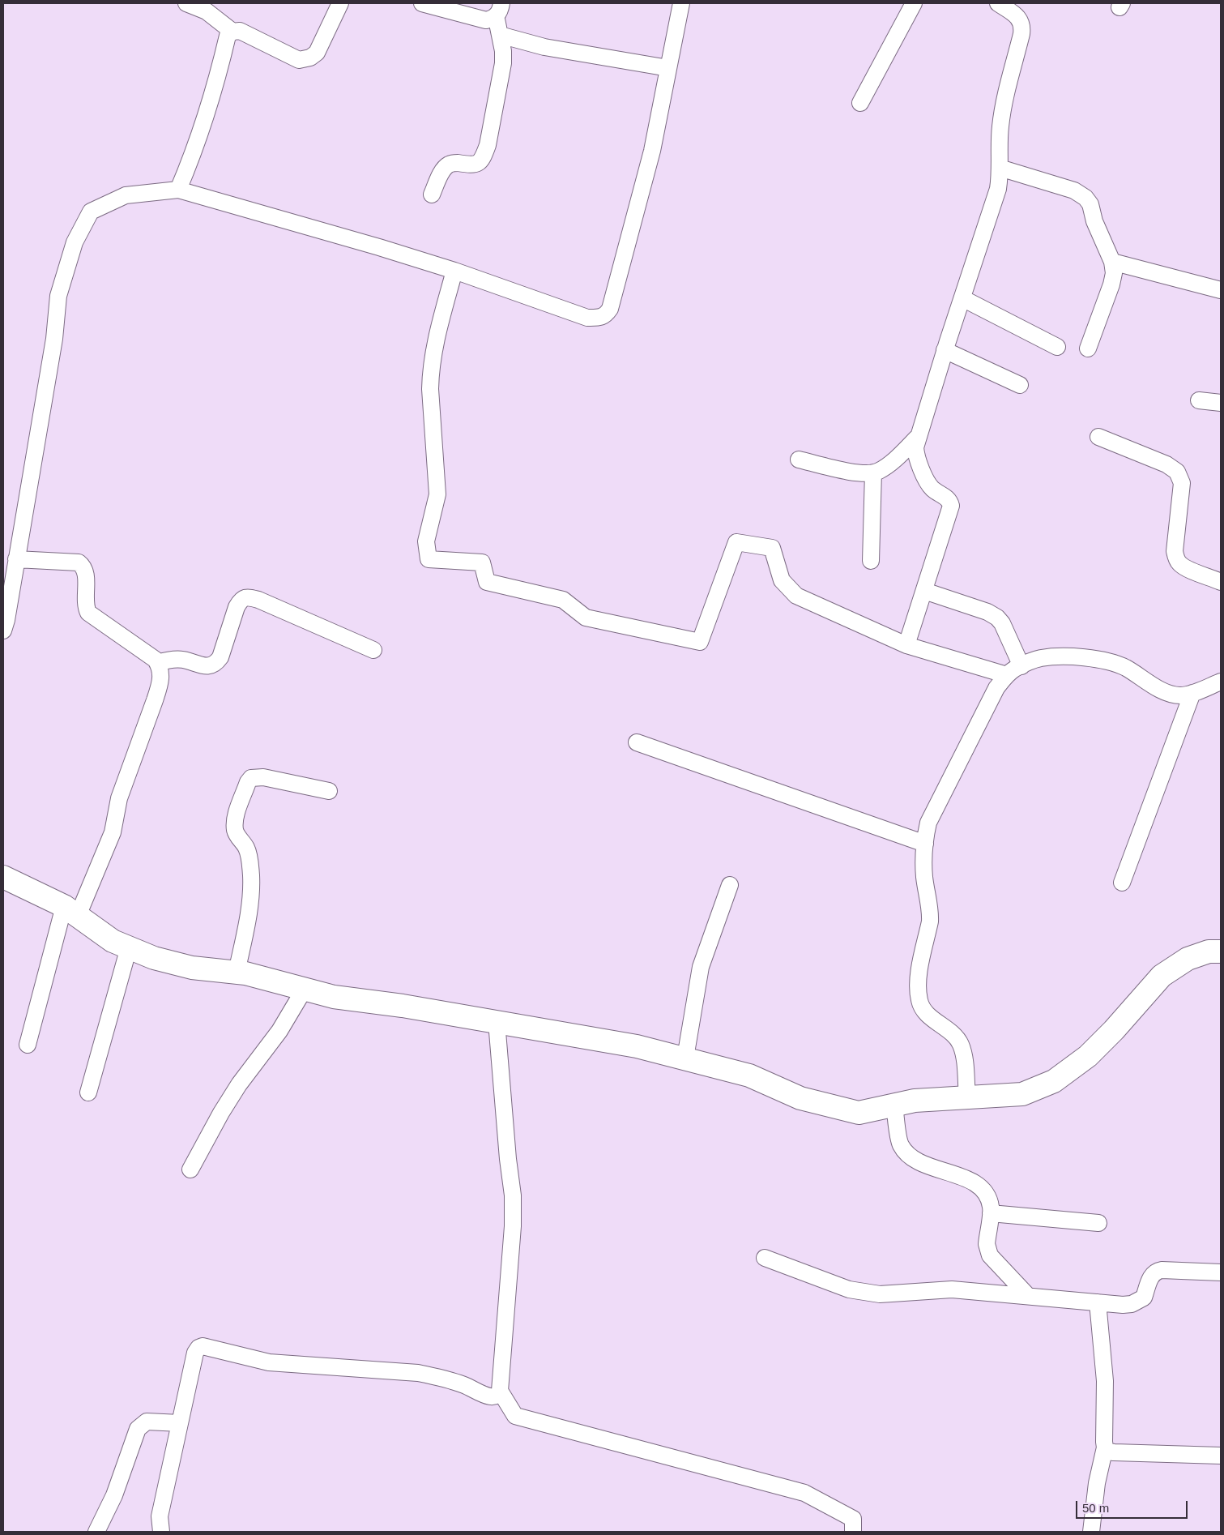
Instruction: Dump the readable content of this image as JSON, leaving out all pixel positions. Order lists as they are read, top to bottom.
{
  "scale_bar": "50 m"
}
